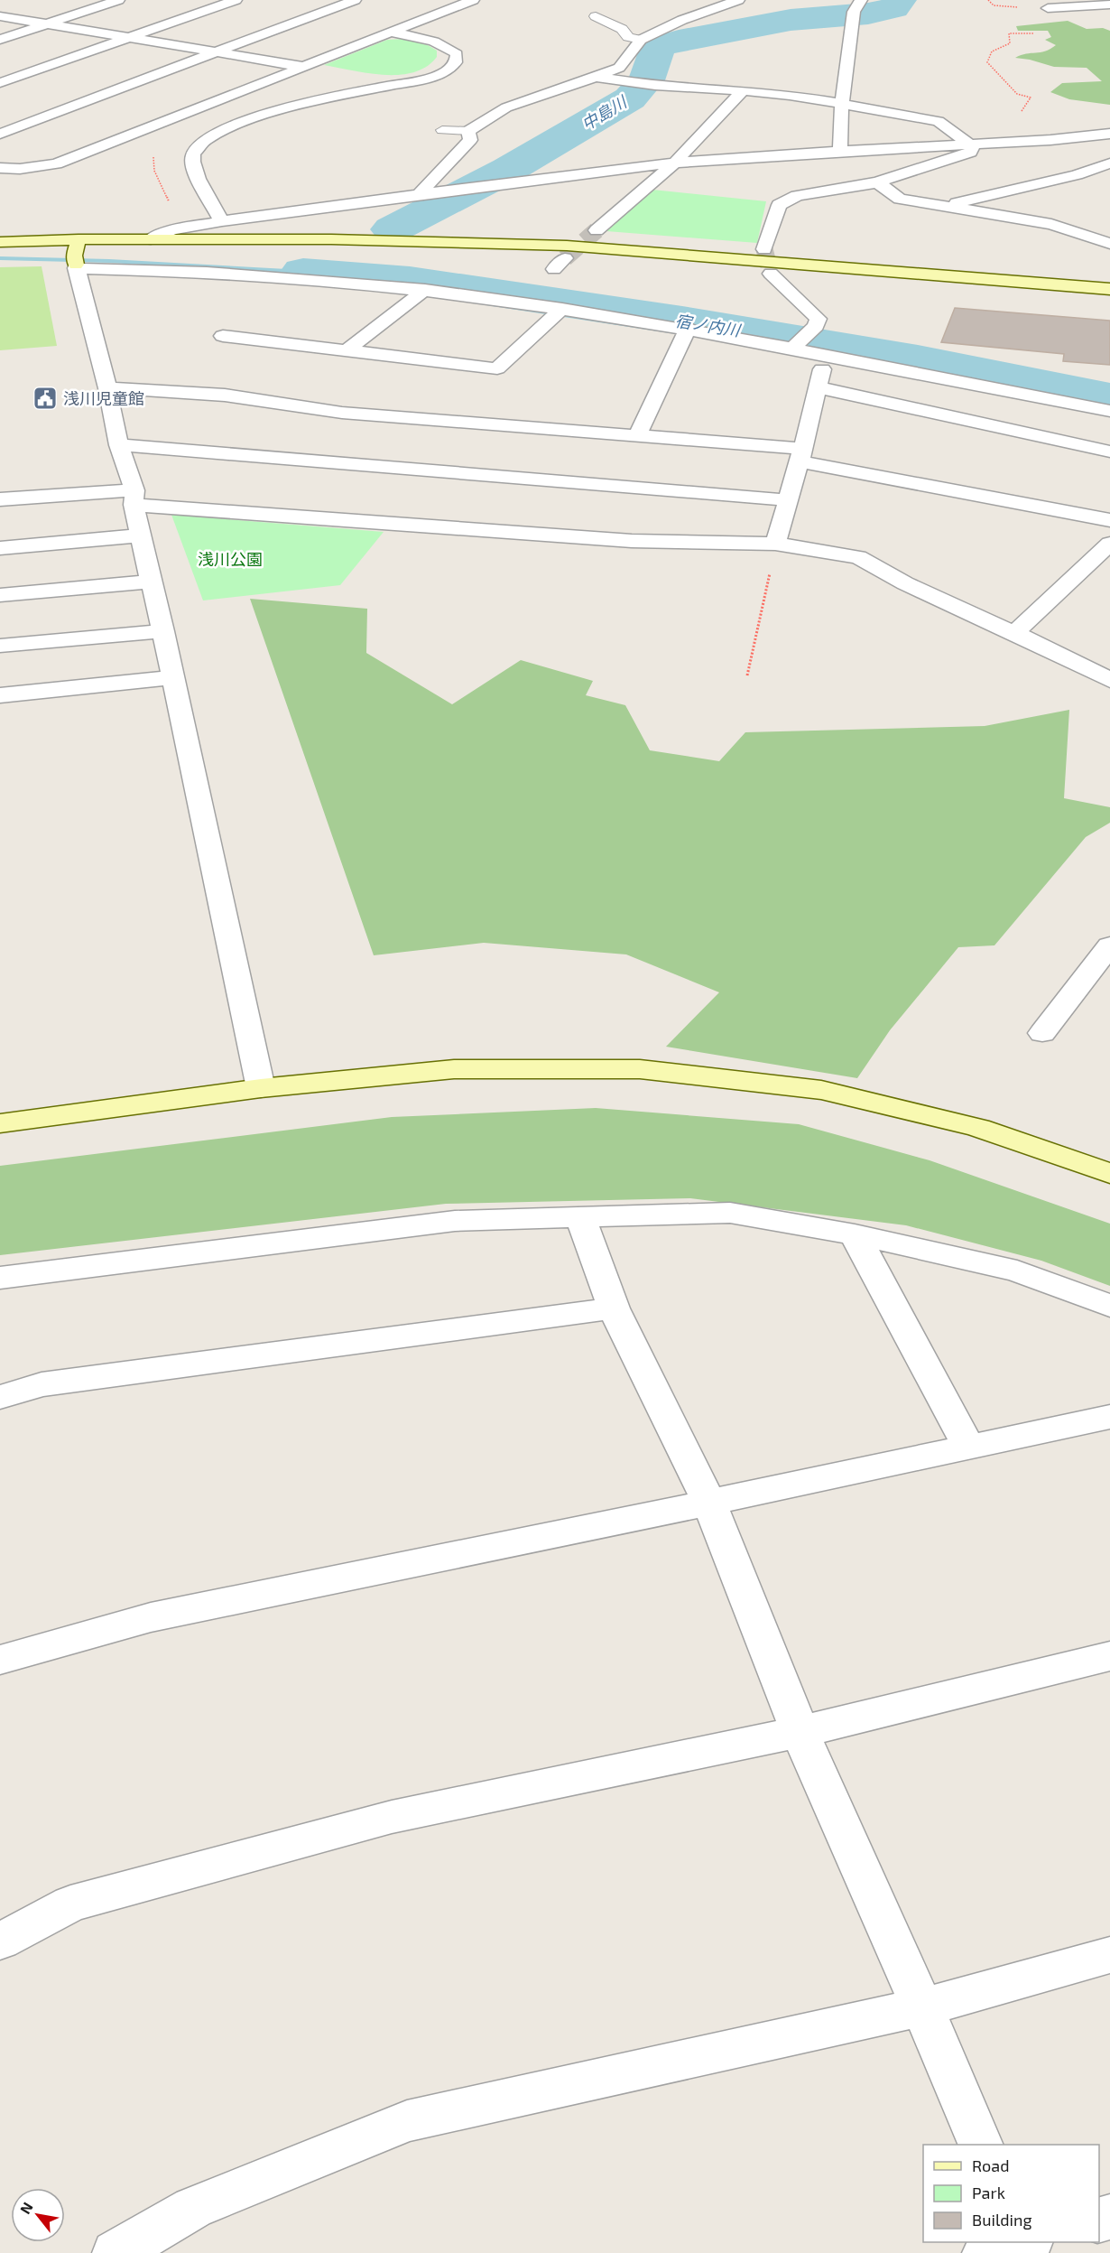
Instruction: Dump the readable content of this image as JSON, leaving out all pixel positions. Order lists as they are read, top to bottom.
{
  "water": ["中島川", "宿ノ内川"],
  "parks": ["浅川公園"],
  "places": {
    "public building": ["浅川児童館"]
  },
  "legend": ["Road", "Park", "Building"],
  "north": "top left"
}
